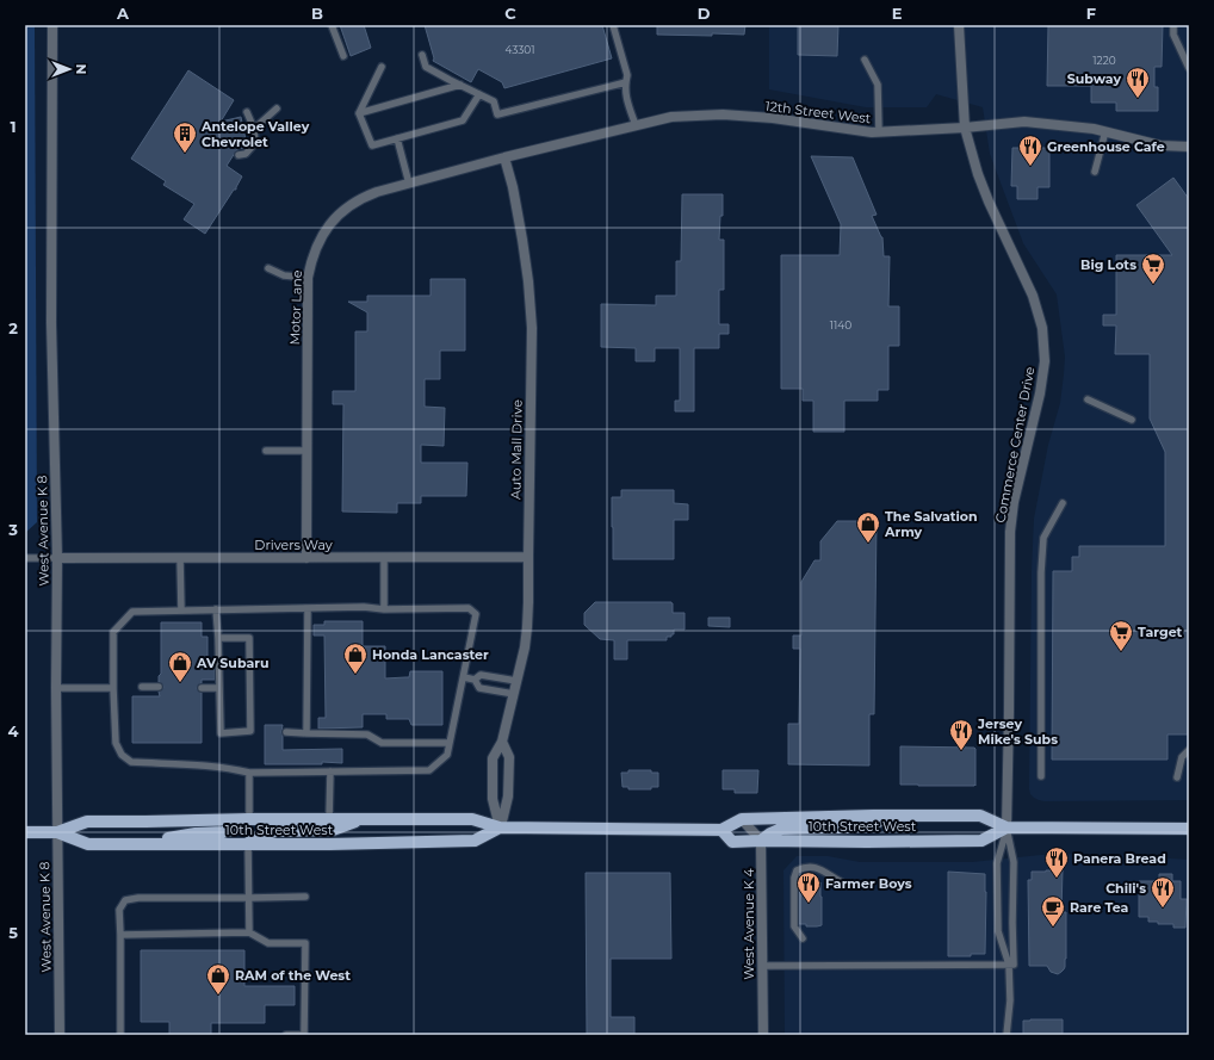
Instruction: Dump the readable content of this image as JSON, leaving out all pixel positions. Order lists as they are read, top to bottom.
{
  "streets": {
    "main road": ["10th Street West"],
    "street": [
      "12th Street West",
      "Motor Lane",
      "Commerce Center Drive",
      "Auto Mall Drive",
      "West Avenue K 8",
      "Drivers Way",
      "West Avenue K 4"
    ]
  },
  "crossings": [
    ["12th Street West", "Motor Lane"],
    ["12th Street West", "Commerce Center Drive"],
    ["12th Street West", "Auto Mall Drive"],
    ["Motor Lane", "Auto Mall Drive"],
    ["Motor Lane", "Drivers Way"],
    ["Commerce Center Drive", "10th Street West"],
    ["Auto Mall Drive", "Drivers Way"],
    ["Auto Mall Drive", "10th Street West"],
    ["West Avenue K 8", "Drivers Way"],
    ["West Avenue K 8", "10th Street West"],
    ["10th Street West", "West Avenue K 4"]
  ],
  "places": {
    "restaurant": [
      "Subway",
      "Greenhouse Cafe",
      "Jersey Mike's Subs",
      "Panera Bread",
      "Farmer Boys",
      "Chili's"
    ],
    "building": ["Antelope Valley Chevrolet"],
    "supermarket": ["Big Lots", "Target"],
    "shop": [
      "The Salvation Army",
      "Honda Lancaster",
      "AV Subaru",
      "RAM of the West"
    ],
    "cafe": ["Rare Tea"]
  },
  "house_numbers": ["43301", "1220", "1140"],
  "north": "right",
  "grid": {
    "columns": [
      "A",
      "B",
      "C",
      "D",
      "E",
      "F"
    ],
    "rows": [
      "1",
      "2",
      "3",
      "4",
      "5"
    ]
  }
}
